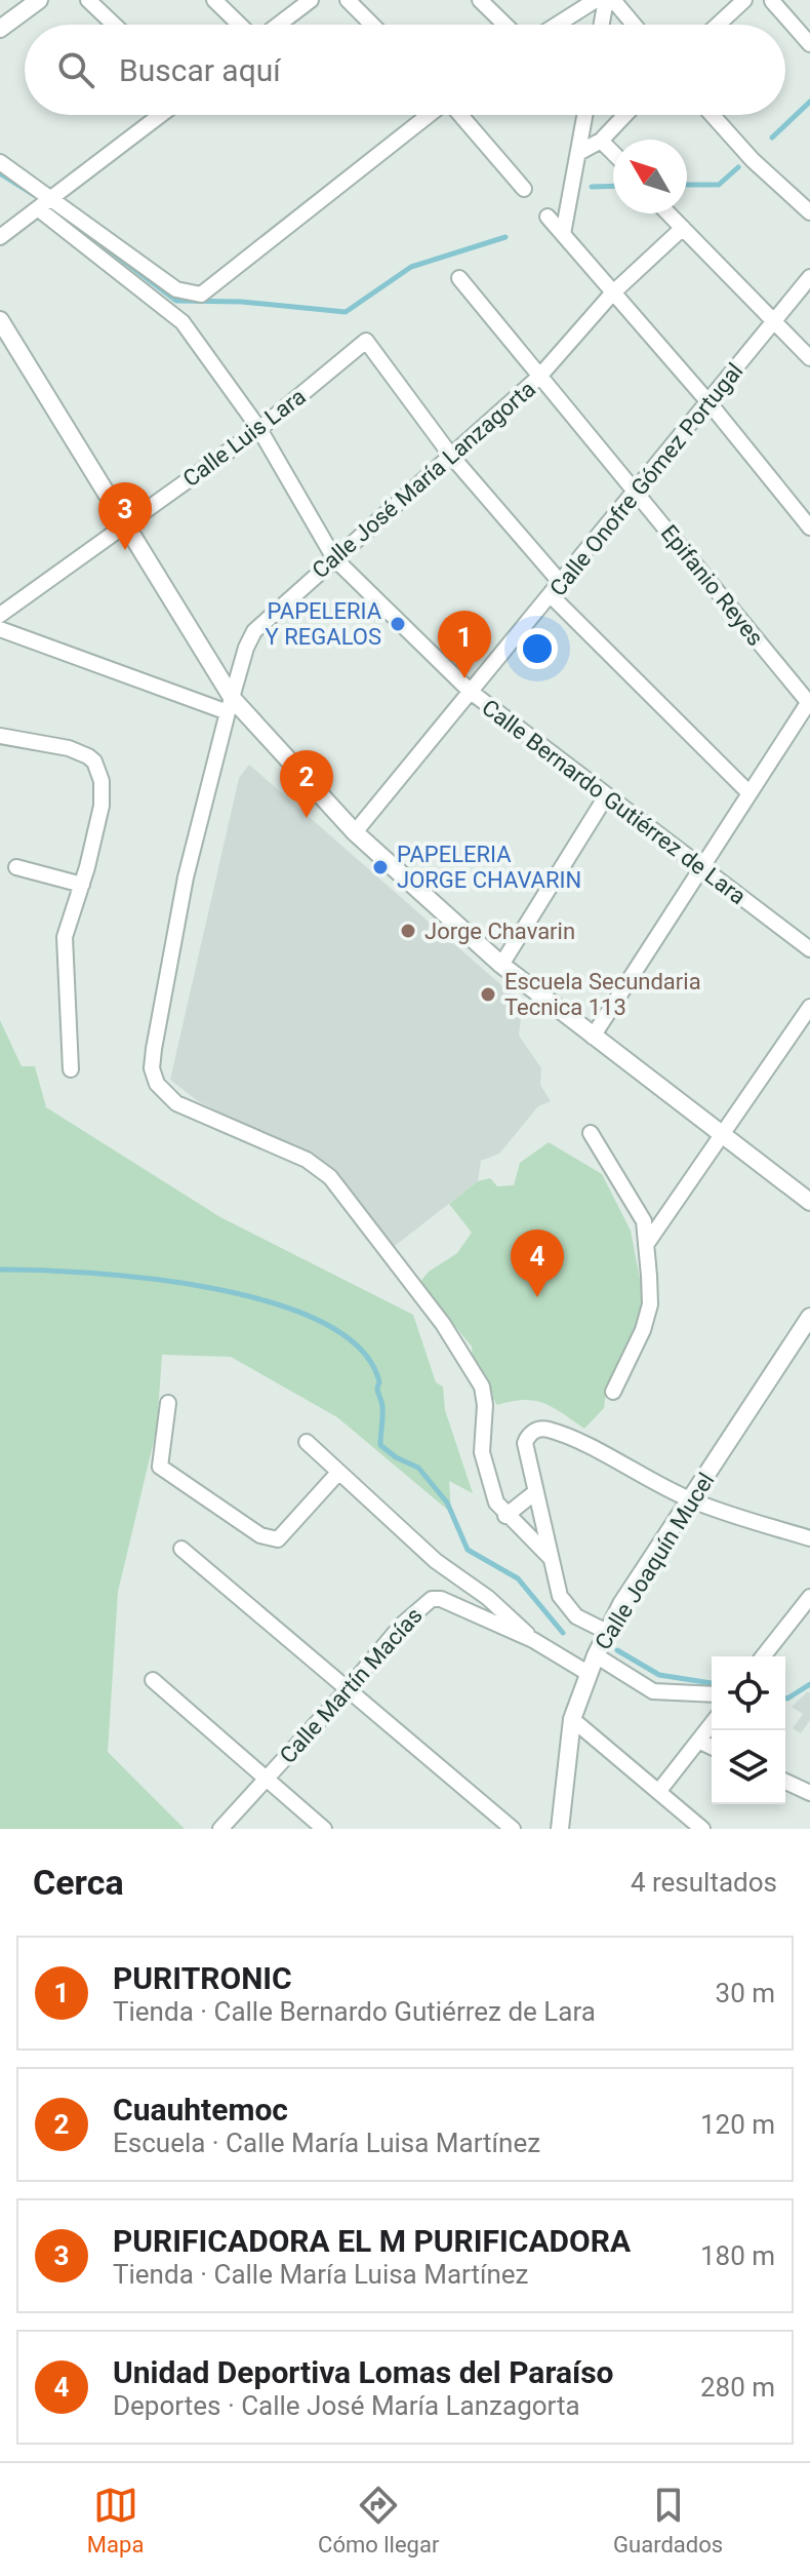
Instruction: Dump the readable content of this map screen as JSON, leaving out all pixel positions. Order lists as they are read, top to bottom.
{
  "streets": {
    "street": [
      "Calle Luis Lara",
      "Calle José María Lanzagorta",
      "Calle Onofre Gómez Portugal",
      "Epifanio Reyes",
      "Calle Bernardo Gutiérrez de Lara",
      "Calle Joaquín Mucel",
      "Calle Martín Macías"
    ]
  },
  "crossings": [
    ["Calle Luis Lara", "Calle José María Lanzagorta"],
    ["Calle Luis Lara", "Calle Bernardo Gutiérrez de Lara"],
    ["Calle José María Lanzagorta", "Epifanio Reyes"],
    ["Calle José María Lanzagorta", "Calle Bernardo Gutiérrez de Lara"],
    ["Calle Onofre Gómez Portugal", "Epifanio Reyes"],
    ["Calle Onofre Gómez Portugal", "Calle Bernardo Gutiérrez de Lara"],
    ["Calle Joaquín Mucel", "Calle Martín Macías"]
  ],
  "places": [
    "PAPELERIA Y REGALOS",
    "PAPELERIA JORGE CHAVARIN",
    "Jorge Chavarin",
    "Escuela Secundaria Tecnica 113"
  ],
  "north": "top left",
  "page": {
    "search": "Buscar aquí",
    "pins": [
      "3",
      "1",
      "2",
      "4"
    ],
    "heading": ["Cerca", "4 resultados"],
    "list": [
      {
        "mark": "1",
        "name": "PURITRONIC",
        "note": "Tienda · Calle Bernardo Gutiérrez de Lara",
        "value": "30 m"
      },
      {
        "mark": "2",
        "name": "Cuauhtemoc",
        "note": "Escuela · Calle María Luisa Martínez",
        "value": "120 m"
      },
      {
        "mark": "3",
        "name": "PURIFICADORA EL M PURIFICADORA",
        "note": "Tienda · Calle María Luisa Martínez",
        "value": "180 m"
      },
      {
        "mark": "4",
        "name": "Unidad Deportiva Lomas del Paraíso",
        "note": "Deportes · Calle José María Lanzagorta",
        "value": "280 m"
      }
    ],
    "nav": ["Mapa", "Cómo llegar", "Guardados"]
  }
}
